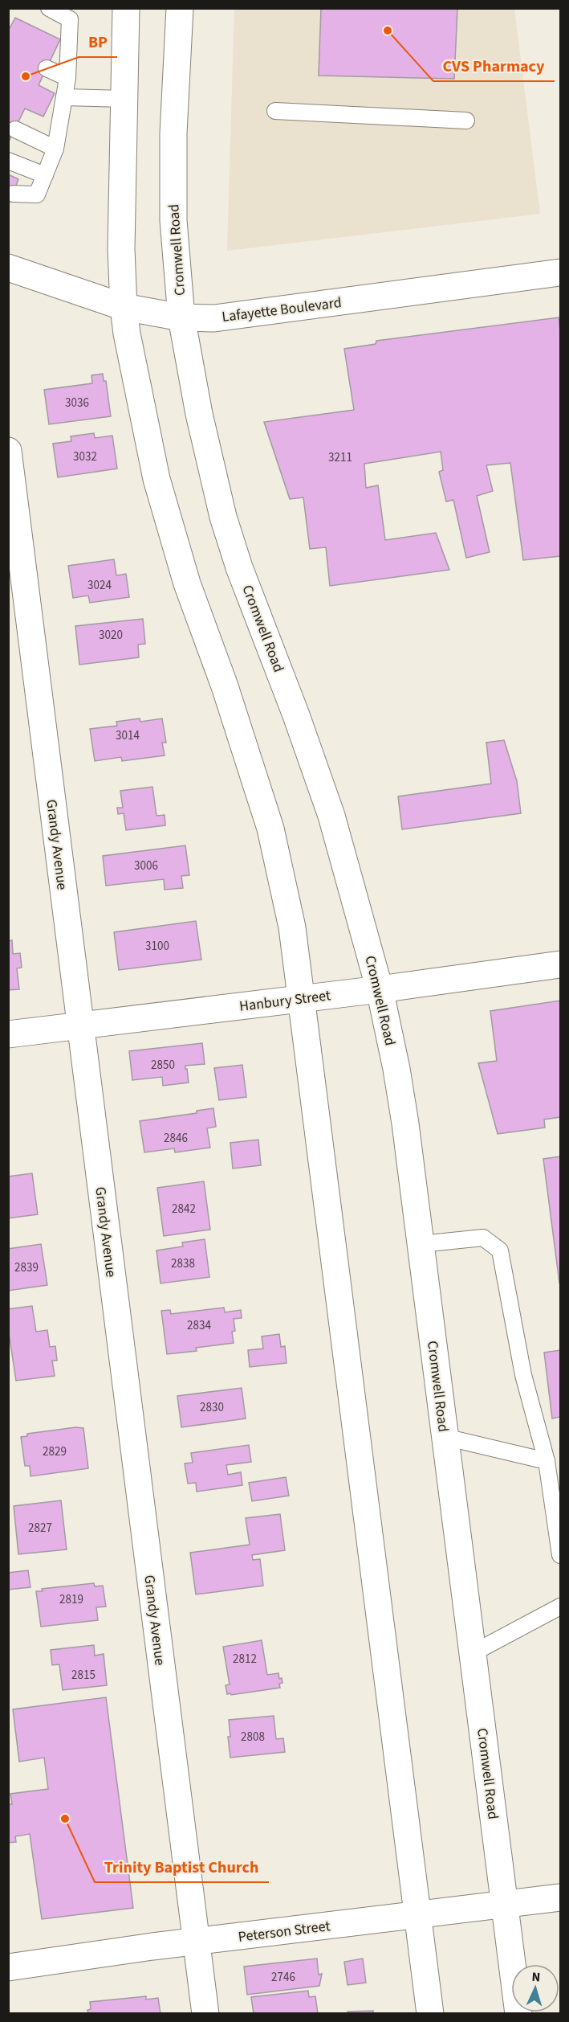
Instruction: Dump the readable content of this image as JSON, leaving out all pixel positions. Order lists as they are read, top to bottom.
{
  "streets": {
    "street": [
      "Cromwell Road",
      "Lafayette Boulevard",
      "Grandy Avenue",
      "Hanbury Street",
      "Peterson Street"
    ]
  },
  "crossings": [
    ["Cromwell Road", "Lafayette Boulevard"],
    ["Cromwell Road", "Hanbury Street"],
    ["Cromwell Road", "Peterson Street"],
    ["Grandy Avenue", "Hanbury Street"],
    ["Grandy Avenue", "Peterson Street"]
  ],
  "places": ["CVS Pharmacy", "BP", "Trinity Baptist Church"],
  "house_numbers": [
    "3036",
    "3032",
    "3211",
    "3024",
    "3020",
    "3014",
    "3006",
    "3100",
    "2850",
    "2846",
    "2842",
    "2838",
    "2839",
    "2834",
    "2830",
    "2829",
    "2827",
    "2819",
    "2812",
    "2815",
    "2808",
    "2746"
  ],
  "north": "top"
}
